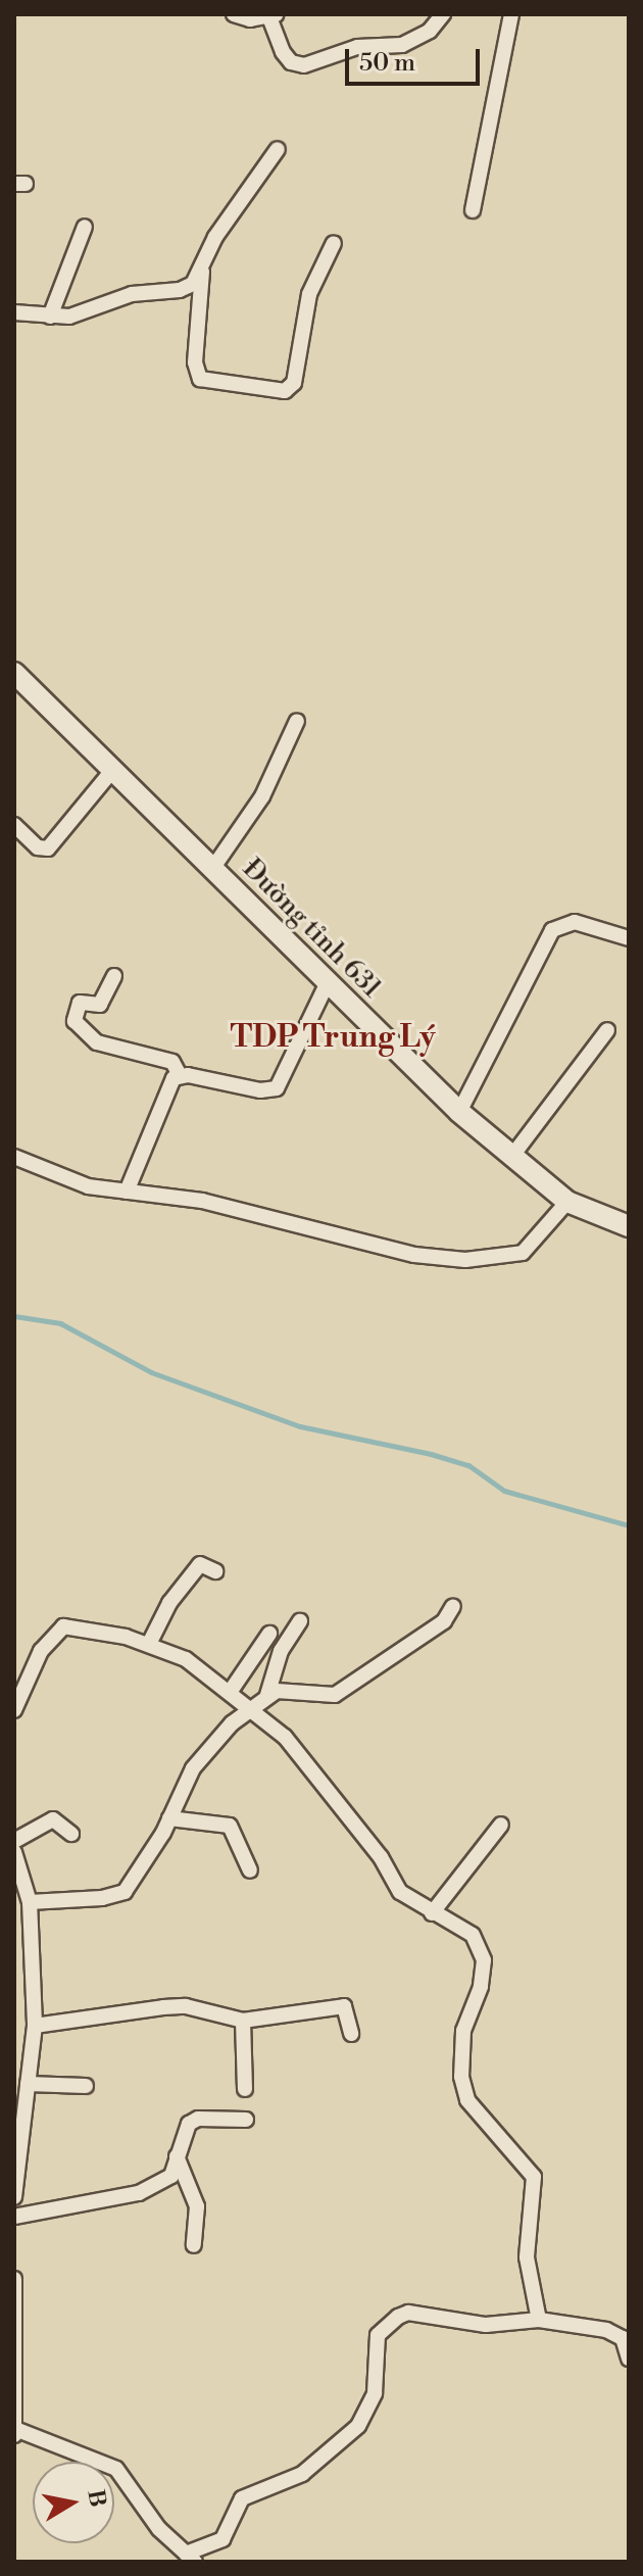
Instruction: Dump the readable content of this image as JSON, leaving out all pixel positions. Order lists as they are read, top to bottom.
{
  "streets": {
    "main road": ["Đường tỉnh 631"]
  },
  "districts": ["TDP Trung Lý"],
  "scale_bar": "50 m",
  "north": "right"
}
